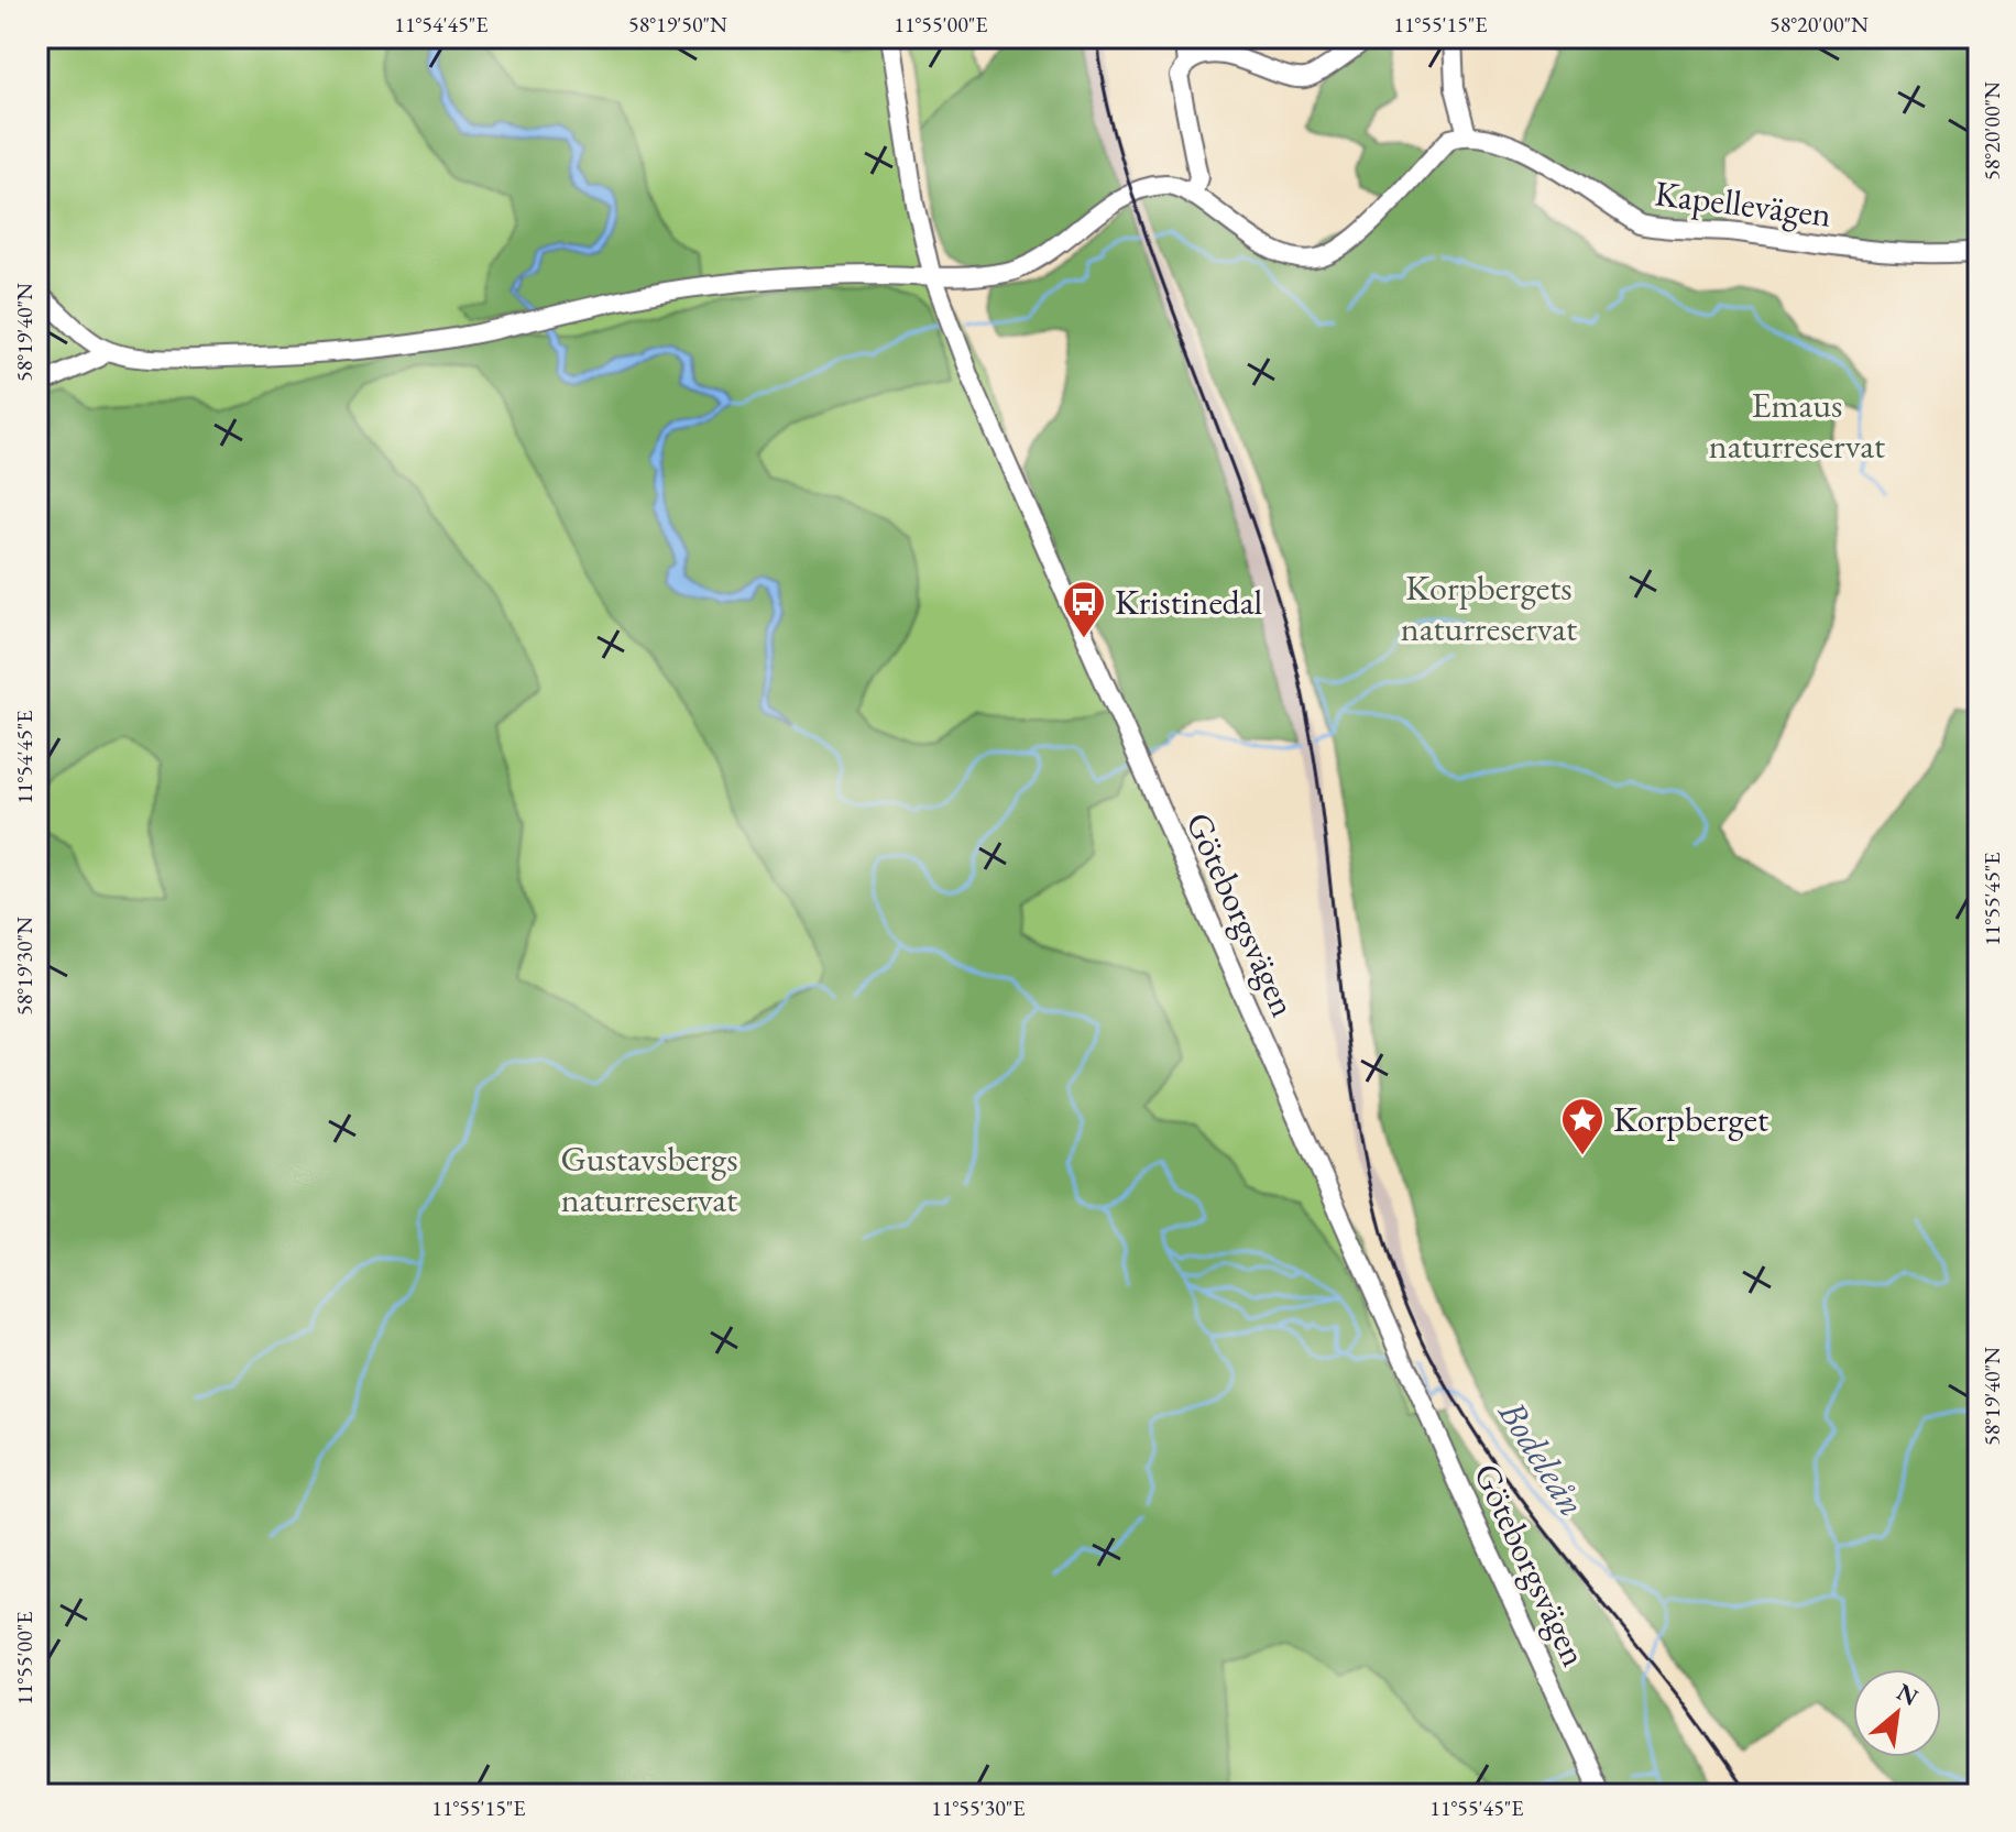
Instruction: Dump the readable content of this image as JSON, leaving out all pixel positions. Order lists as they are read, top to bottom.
{
  "streets": {
    "street": ["Kapellevägen", "Göteborgsvägen"]
  },
  "water": ["Bodeleån"],
  "parks": ["Emaus naturreservat", "Korpbergets naturreservat", "Gustavsbergs naturreservat"],
  "places": {
    "bus stop": ["Kristinedal"],
    "place": ["Korpberget"]
  },
  "north": "top right",
  "coordinates": [
    "11°54'45\"E",
    "58°19'50\"N",
    "11°55'00\"E",
    "11°55'15\"E",
    "58°20'00\"N",
    "58°19'40\"N",
    "11°55'45\"E",
    "58°19'30\"N",
    "11°55'30\"E"
  ]
}
